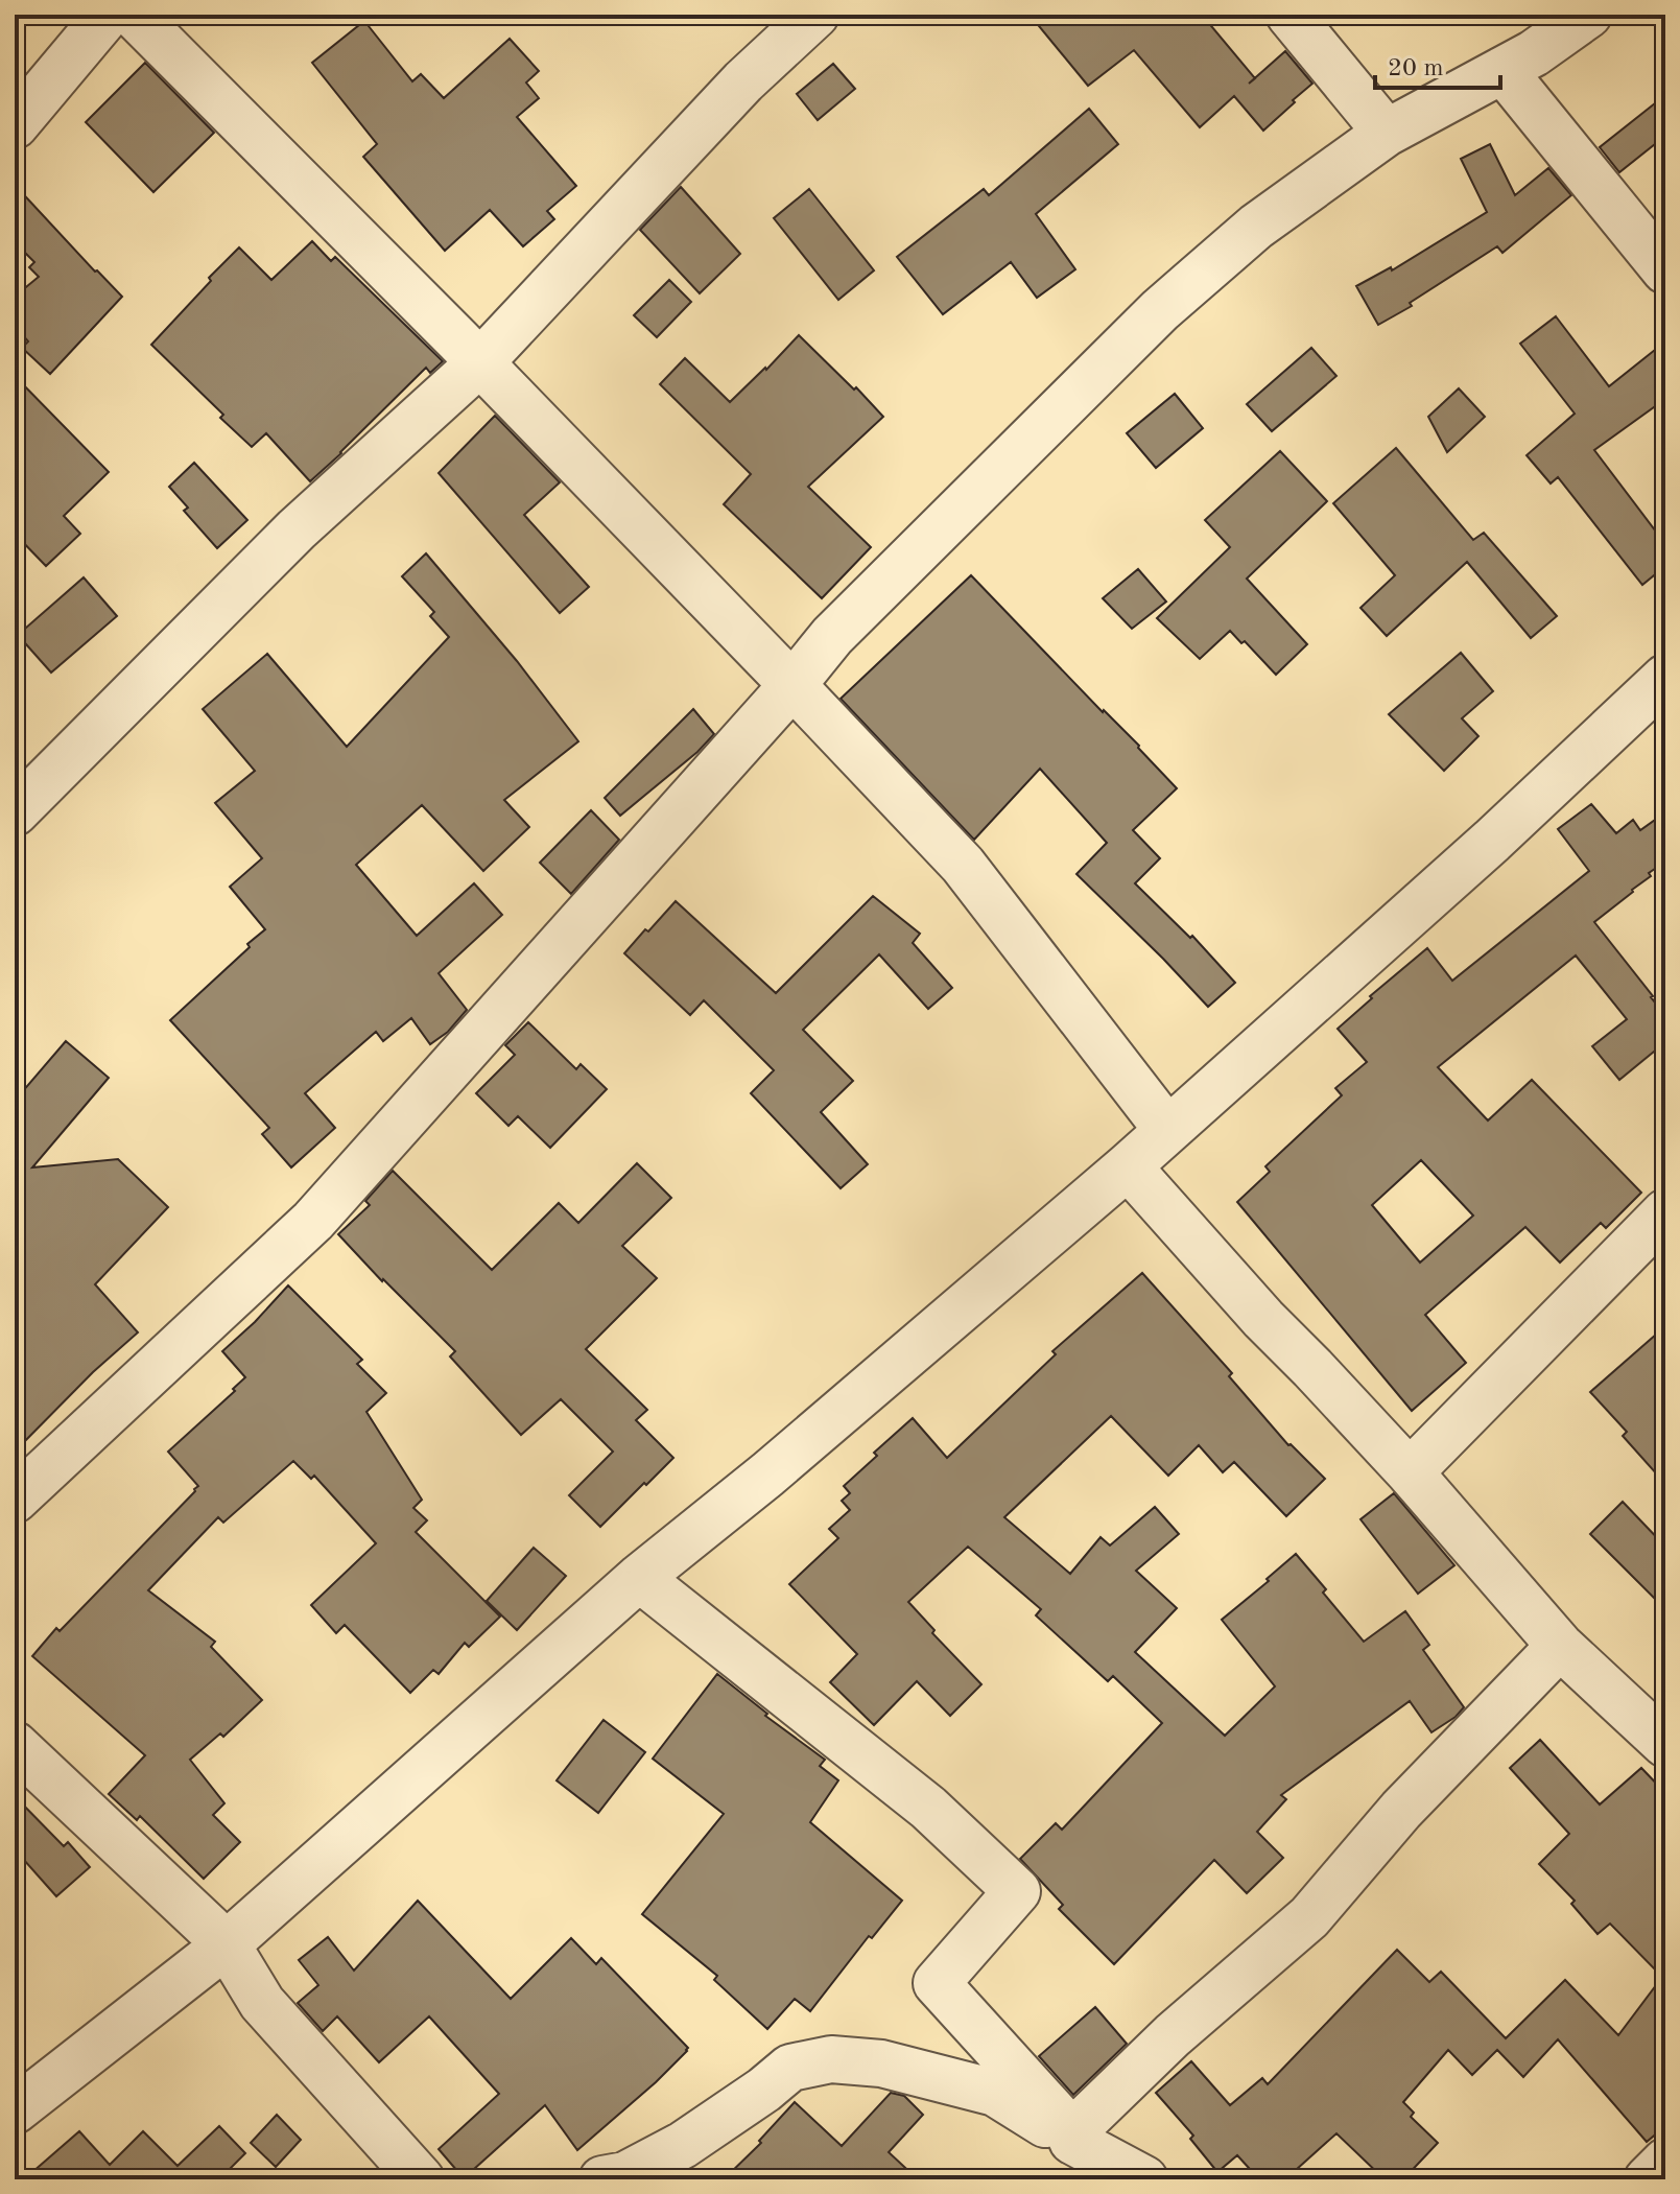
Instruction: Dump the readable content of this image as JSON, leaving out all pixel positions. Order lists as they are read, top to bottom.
{
  "scale_bar": "20 m"
}
